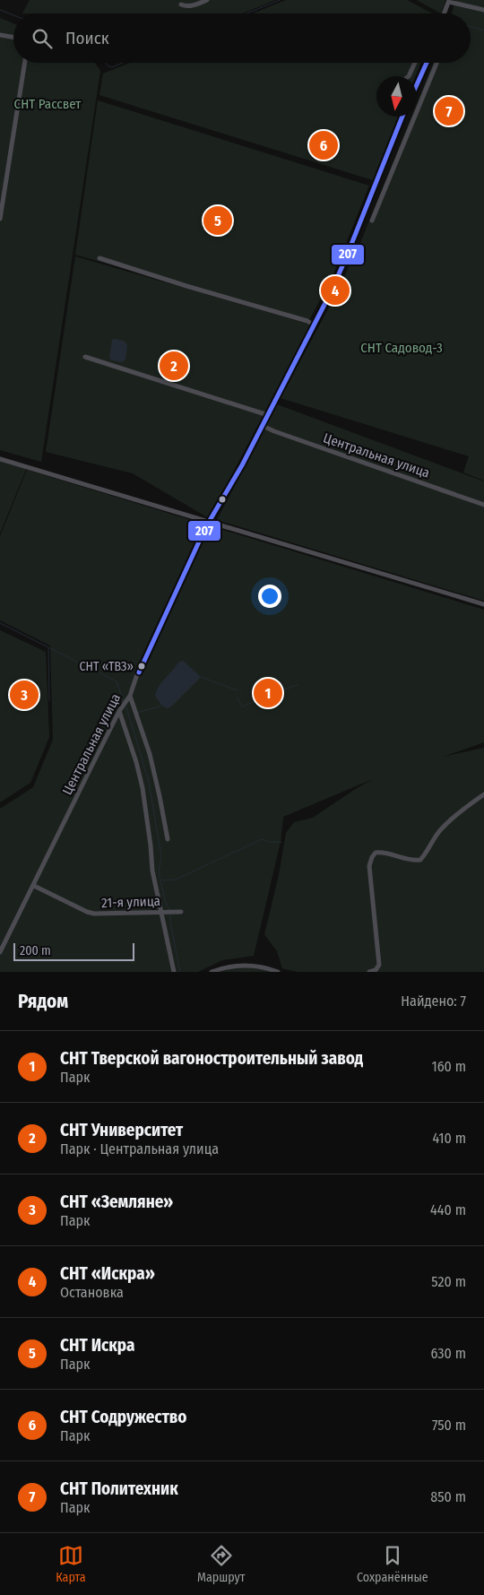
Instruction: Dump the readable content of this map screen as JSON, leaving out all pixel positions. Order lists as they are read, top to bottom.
{
  "streets": {
    "street": ["Центральная улица", "21-я улица"]
  },
  "crossings": [
    ["Центральная улица", "21-я улица"]
  ],
  "parks": ["СНТ Рассвет", "СНТ Садовод-3"],
  "places": ["СНТ «ТВЗ»"],
  "lines": ["transit line 207"],
  "scale_bar": "200 m",
  "north": "bottom",
  "page": {
    "search": "Поиск",
    "pins": [
      "7",
      "6",
      "5",
      "4",
      "2",
      "1",
      "3"
    ],
    "scale": "200 m",
    "heading": ["Рядом", "Найдено: 7"],
    "list": [
      {
        "mark": "1",
        "name": "СНТ Тверской вагоностроительный завод",
        "note": "Парк",
        "value": "160 m"
      },
      {
        "mark": "2",
        "name": "СНТ Университет",
        "note": "Парк · Центральная улица",
        "value": "410 m"
      },
      {
        "mark": "3",
        "name": "СНТ «Земляне»",
        "note": "Парк",
        "value": "440 m"
      },
      {
        "mark": "4",
        "name": "СНТ «Искра»",
        "note": "Остановка",
        "value": "520 m"
      },
      {
        "mark": "5",
        "name": "СНТ Искра",
        "note": "Парк",
        "value": "630 m"
      },
      {
        "mark": "6",
        "name": "СНТ Содружество",
        "note": "Парк",
        "value": "750 m"
      },
      {
        "mark": "7",
        "name": "СНТ Политехник",
        "note": "Парк",
        "value": "850 m"
      }
    ],
    "nav": ["Карта", "Маршрут", "Сохранённые"]
  }
}
